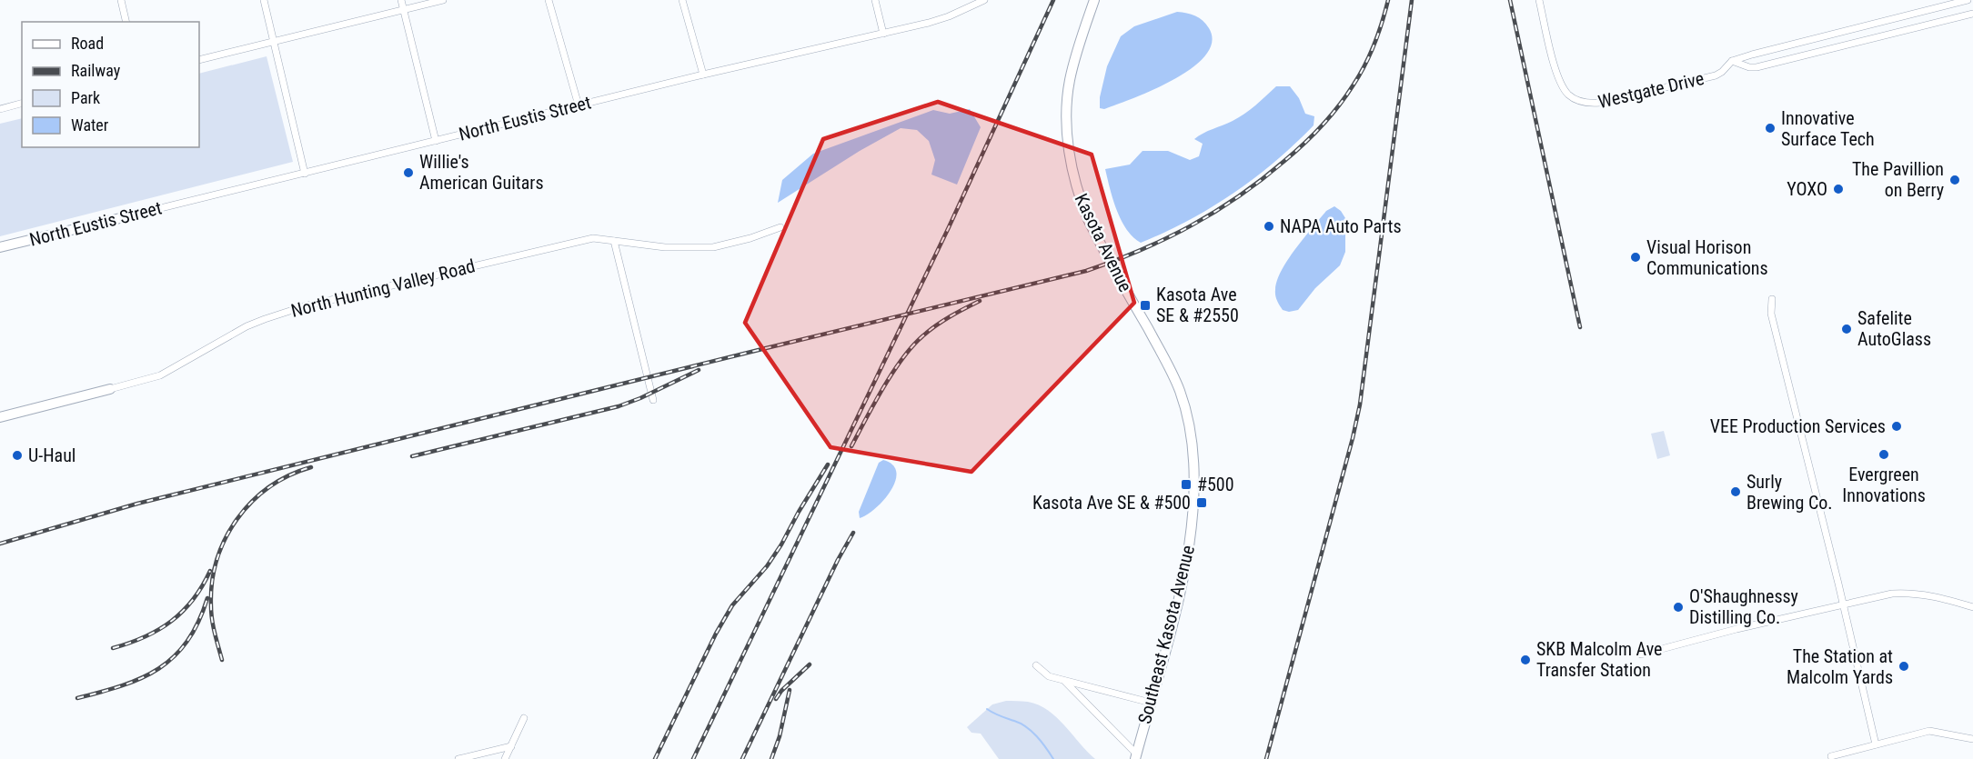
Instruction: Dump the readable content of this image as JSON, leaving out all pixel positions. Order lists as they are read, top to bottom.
{
  "streets": {
    "street": [
      "Westgate Drive",
      "North Eustis Street",
      "Kasota Avenue",
      "North Hunting Valley Road",
      "Southeast Kasota Avenue"
    ]
  },
  "crossings": [
    ["Kasota Avenue", "Southeast Kasota Avenue"]
  ],
  "places": {
    "other": [
      "Innovative Surface Tech",
      "Willie's American Guitars",
      "The Pavillion on Berry",
      "YOXO",
      "NAPA Auto Parts",
      "Visual Horison Communications",
      "Safelite AutoGlass",
      "VEE Production Services",
      "Evergreen Innovations",
      "U-Haul",
      "Surly Brewing Co.",
      "O'Shaughnessy Distilling Co.",
      "SKB Malcolm Ave Transfer Station",
      "The Station at Malcolm Yards"
    ],
    "transit": ["Kasota Ave SE & #2550", "#500", "Kasota Ave SE & #500"]
  },
  "legend": [
    "Road",
    "Railway",
    "Park",
    "Water"
  ]
}
